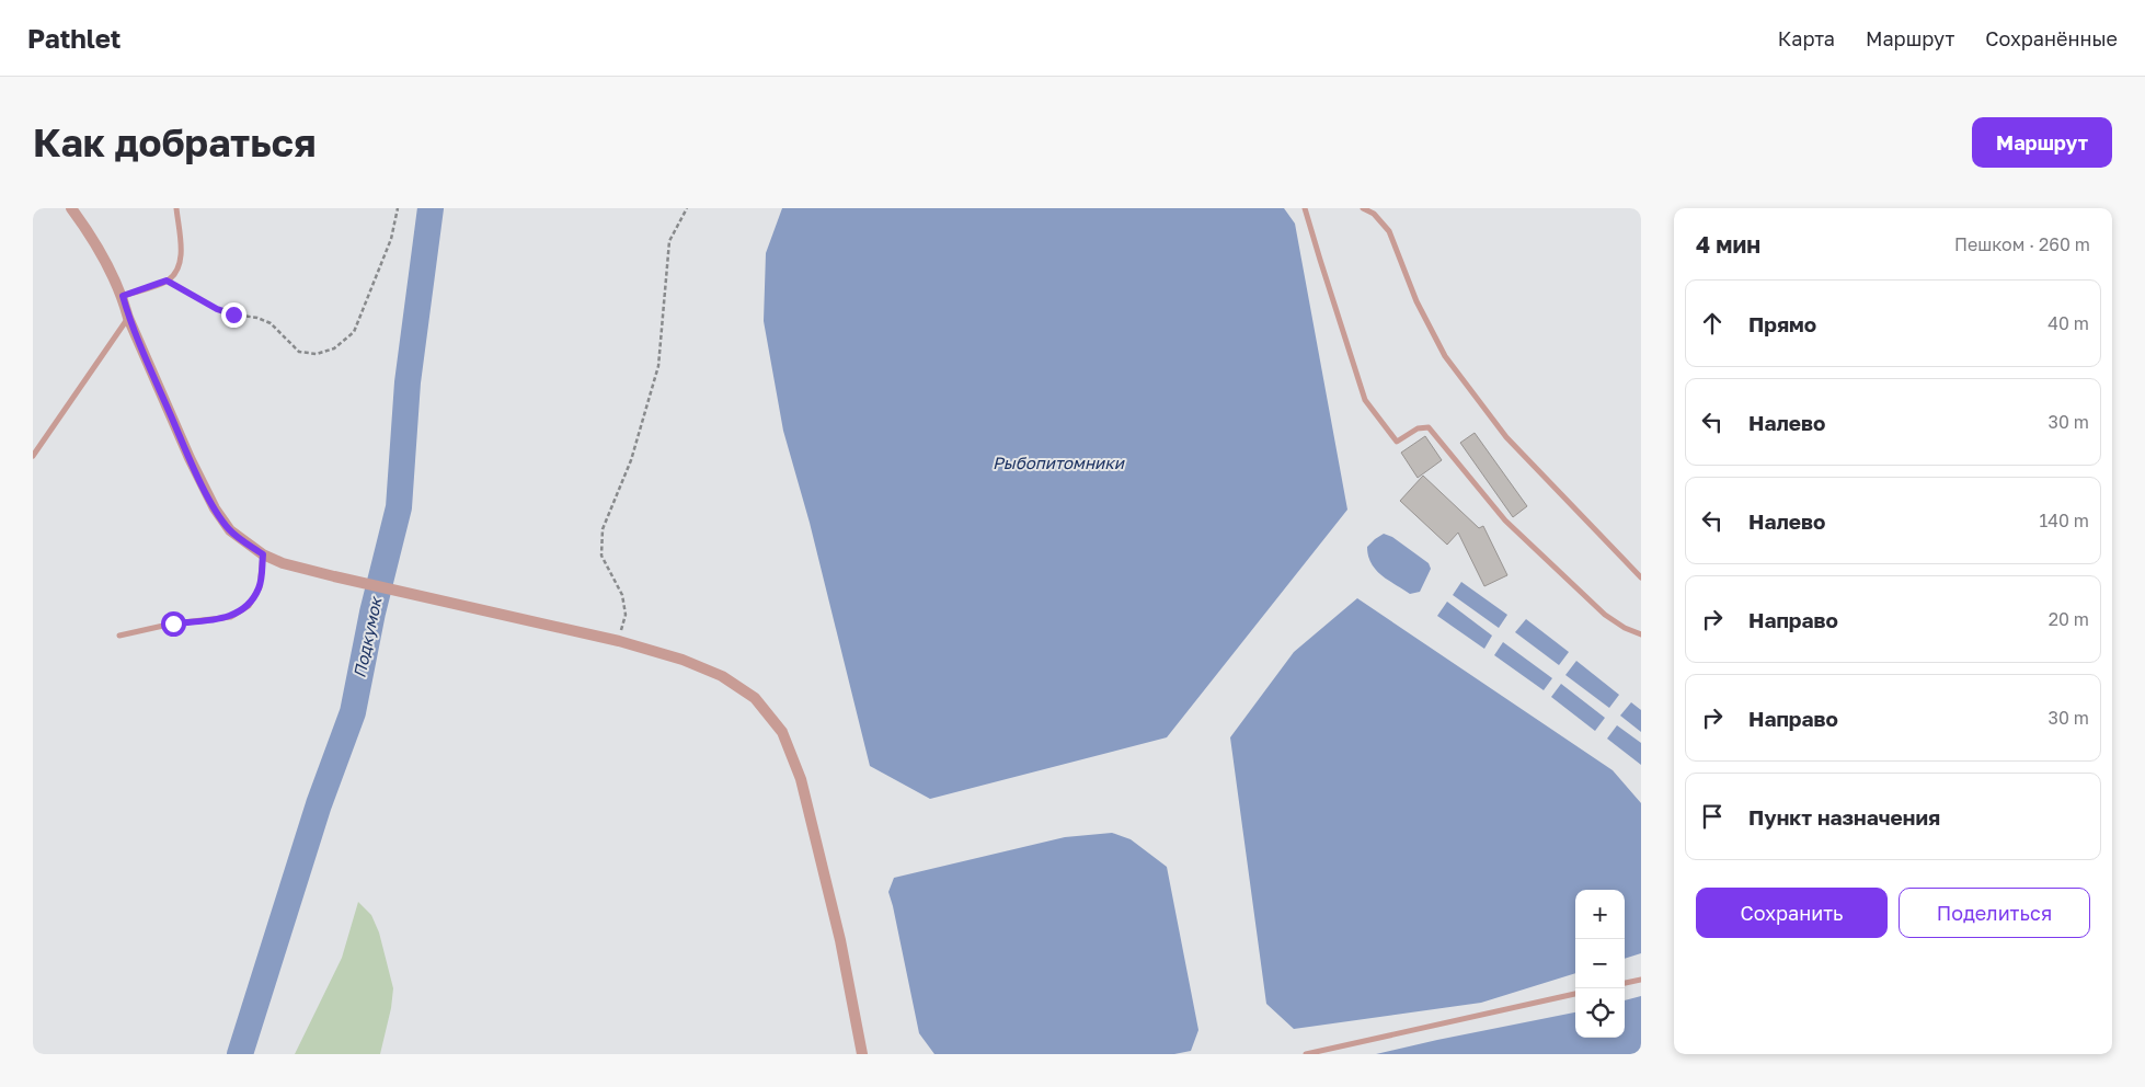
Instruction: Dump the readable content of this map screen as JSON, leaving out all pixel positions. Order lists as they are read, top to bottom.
{
  "water": ["Рыбопитомники", "Подкумок"],
  "page": {
    "header": "Pathlet",
    "nav": ["Карта", "Маршрут", "Сохранённые"],
    "buttons": [
      "Маршрут",
      ["Сохранить", "Поделиться"]
    ],
    "title": "Как добраться",
    "heading": ["4 мин", "Пешком · 260 m"],
    "list": [
      ["Прямо", "40 m"],
      ["Налево", "30 m"],
      ["Налево", "140 m"],
      ["Направо", "20 m"],
      ["Направо", "30 m"],
      "Пункт назначения"
    ],
    "map_buttons": ["+", "−"]
  }
}
